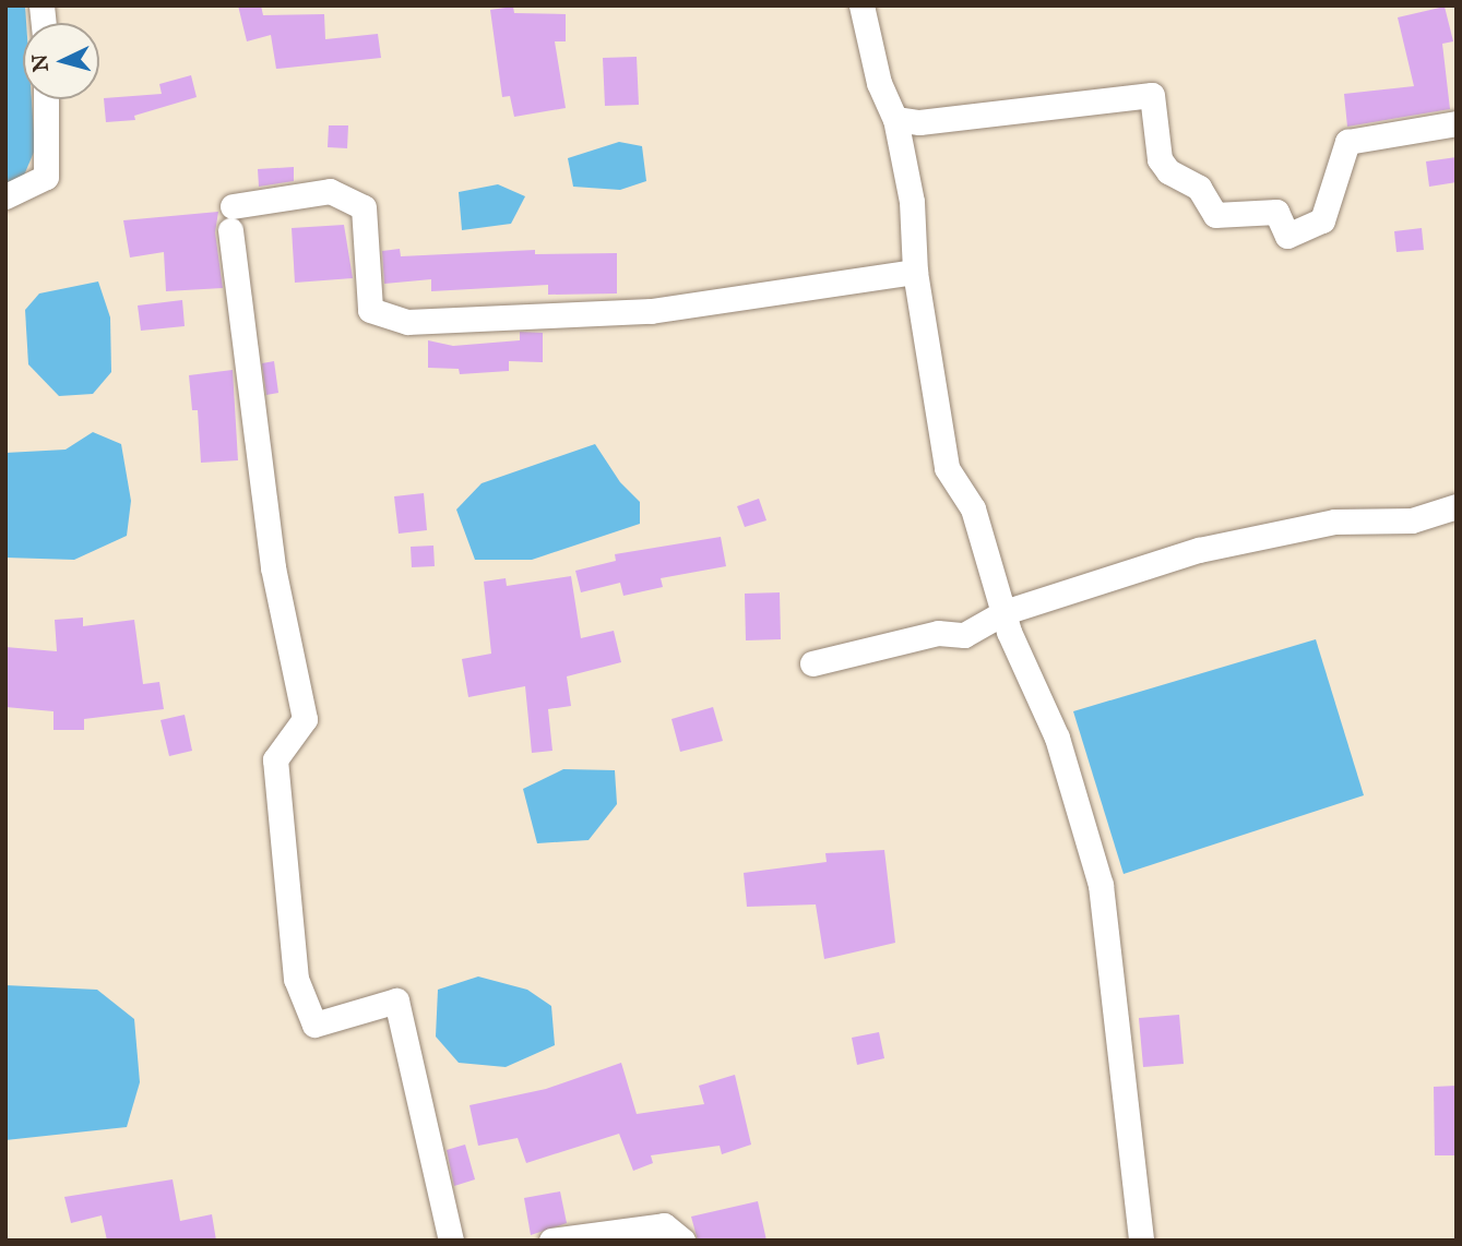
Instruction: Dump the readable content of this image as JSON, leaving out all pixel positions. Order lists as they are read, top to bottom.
{
  "north": "left"
}
